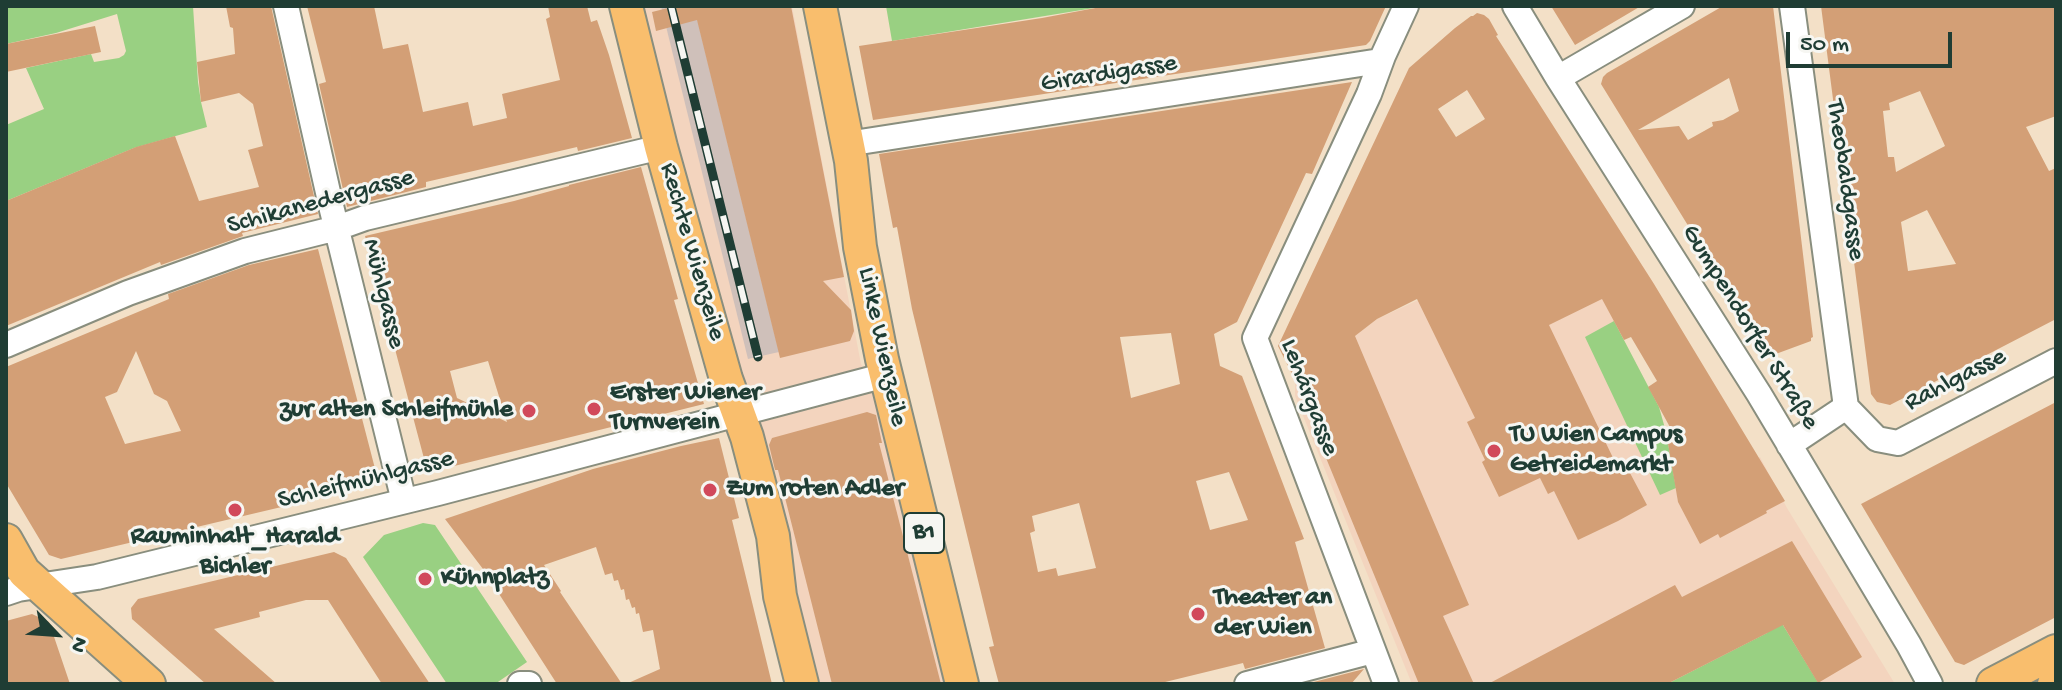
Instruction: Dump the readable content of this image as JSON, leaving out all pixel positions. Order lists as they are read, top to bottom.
{
  "streets": {
    "main road": ["Rechte Wienzeile", "Linke Wienzeile", "B1"],
    "street": [
      "Girardigasse",
      "Theobaldgasse",
      "Schikanedergasse",
      "Mühlgasse",
      "Gumpendorfer Straße",
      "Rahlgasse",
      "Lehárgasse",
      "Schleifmühlgasse"
    ]
  },
  "crossings": [
    ["Girardigasse", "Linke Wienzeile"],
    ["Girardigasse", "Lehárgasse"],
    ["Theobaldgasse", "Rahlgasse"],
    ["Schikanedergasse", "Rechte Wienzeile"],
    ["Schikanedergasse", "Mühlgasse"],
    ["Rechte Wienzeile", "Schleifmühlgasse"],
    ["Mühlgasse", "Schleifmühlgasse"],
    ["Linke Wienzeile", "Schleifmühlgasse"]
  ],
  "places": [
    "Erster Wiener Turnverein",
    "zur alten Schleifmühle",
    "TU Wien Campus Getreidemarkt",
    "Zum roten Adler",
    "Rauminhalt_Harald Bichler",
    "Kühnplatz",
    "Theater an der Wien"
  ],
  "scale_bar": "50 m",
  "north": "bottom right"
}
